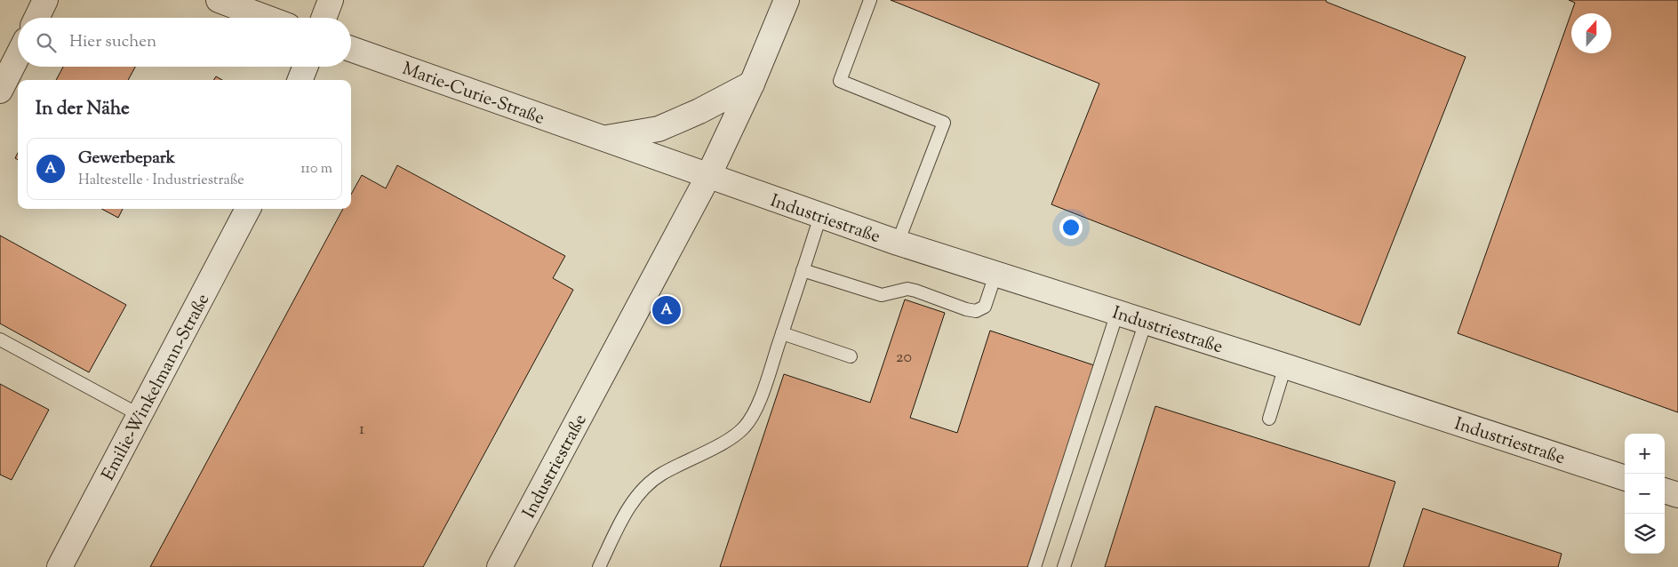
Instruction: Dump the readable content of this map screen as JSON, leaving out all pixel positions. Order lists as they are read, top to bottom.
{
  "streets": {
    "street": ["Marie-Curie-Straße", "Industriestraße", "Emilie-Winkelmann-Straße"]
  },
  "crossings": [
    ["Marie-Curie-Straße", "Industriestraße"]
  ],
  "house_numbers": ["20", "1"],
  "north": "top",
  "page": {
    "search": "Hier suchen",
    "heading": "In der Nähe",
    "list": [
      {
        "mark": "A",
        "name": "Gewerbepark",
        "note": "Haltestelle · Industriestraße",
        "value": "110 m"
      }
    ],
    "pins": "A",
    "map_buttons": ["+", "−"]
  }
}
